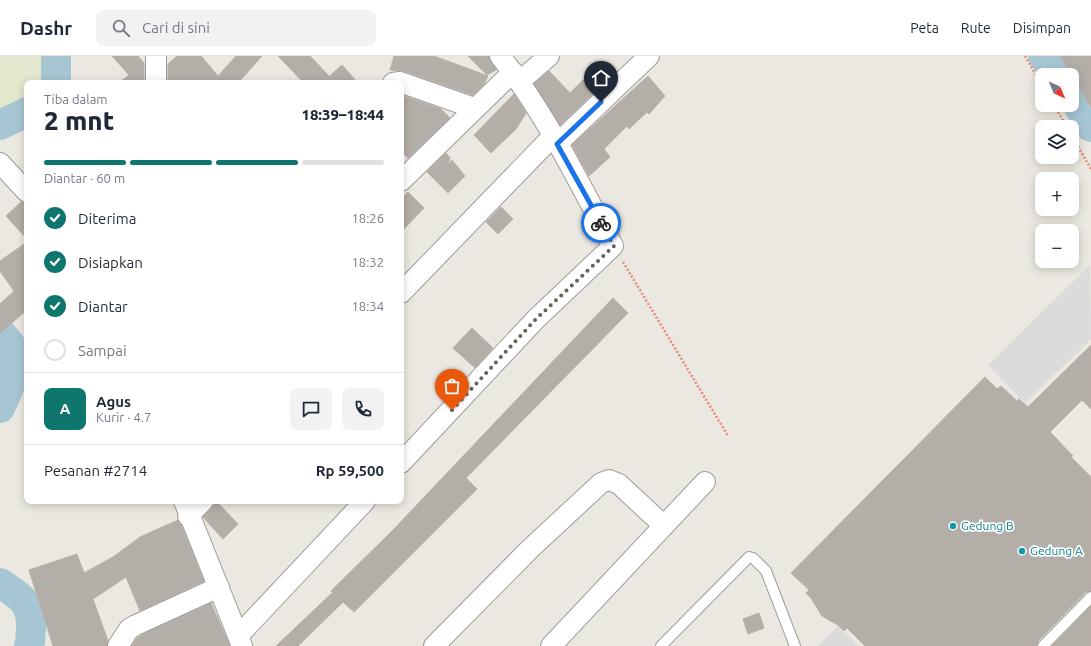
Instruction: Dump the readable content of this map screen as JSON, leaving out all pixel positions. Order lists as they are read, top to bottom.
{
  "places": ["Gedung B", "Gedung A"],
  "north": "bottom right",
  "page": {
    "header": "Dashr",
    "search": "Cari di sini",
    "nav": ["Peta", "Rute", "Disimpan"],
    "map_buttons": ["+", "−"],
    "heading": ["2 mnt", "Tiba dalam", "18:39–18:44"],
    "panel": [
      "Agus",
      "Kurir · 4.7",
      "Pesanan #2714",
      "Rp 59,500"
    ],
    "bar": "Diantar · 60 m",
    "list": [
      ["Diterima", "18:26"],
      ["Disiapkan", "18:32"],
      ["Diantar", "18:34"],
      "Sampai"
    ],
    "round": "A"
  }
}
